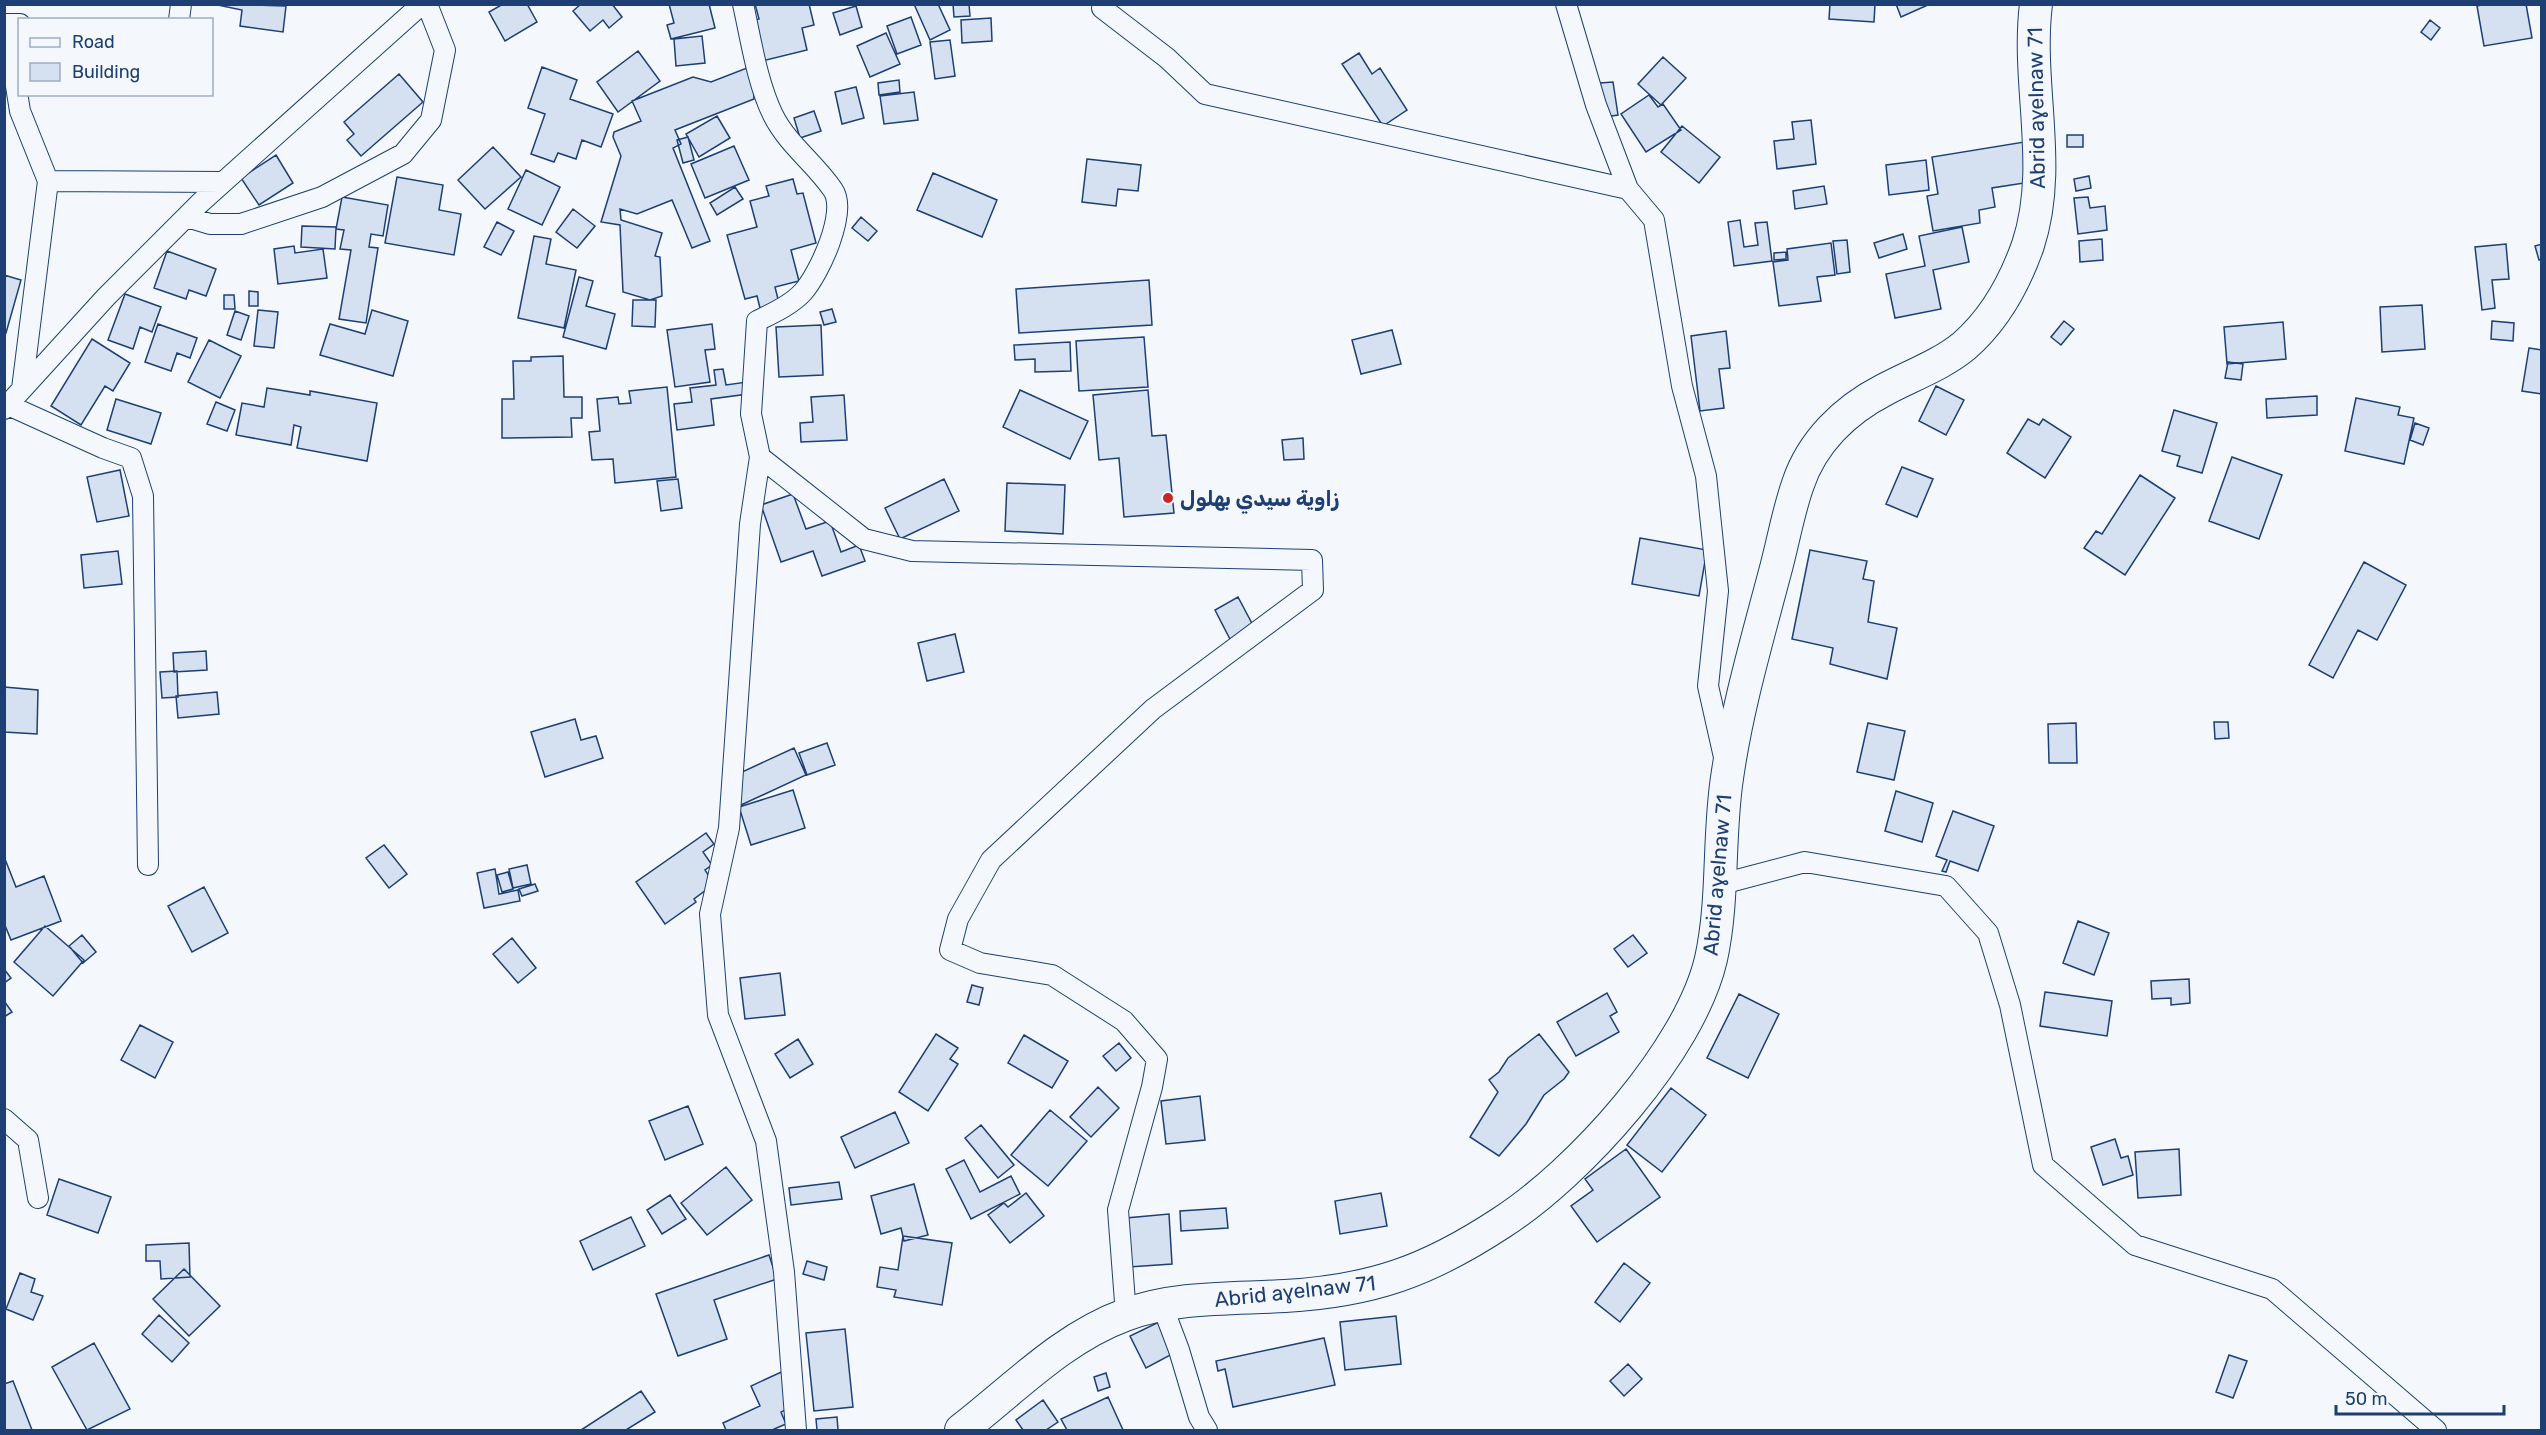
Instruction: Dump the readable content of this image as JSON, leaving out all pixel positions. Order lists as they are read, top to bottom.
{
  "streets": {
    "main road": ["Abrid aɣelnaw 71"]
  },
  "places": ["زاوية سيدي بهلول"],
  "legend": ["Road", "Building"],
  "scale_bar": "50 m"
}
